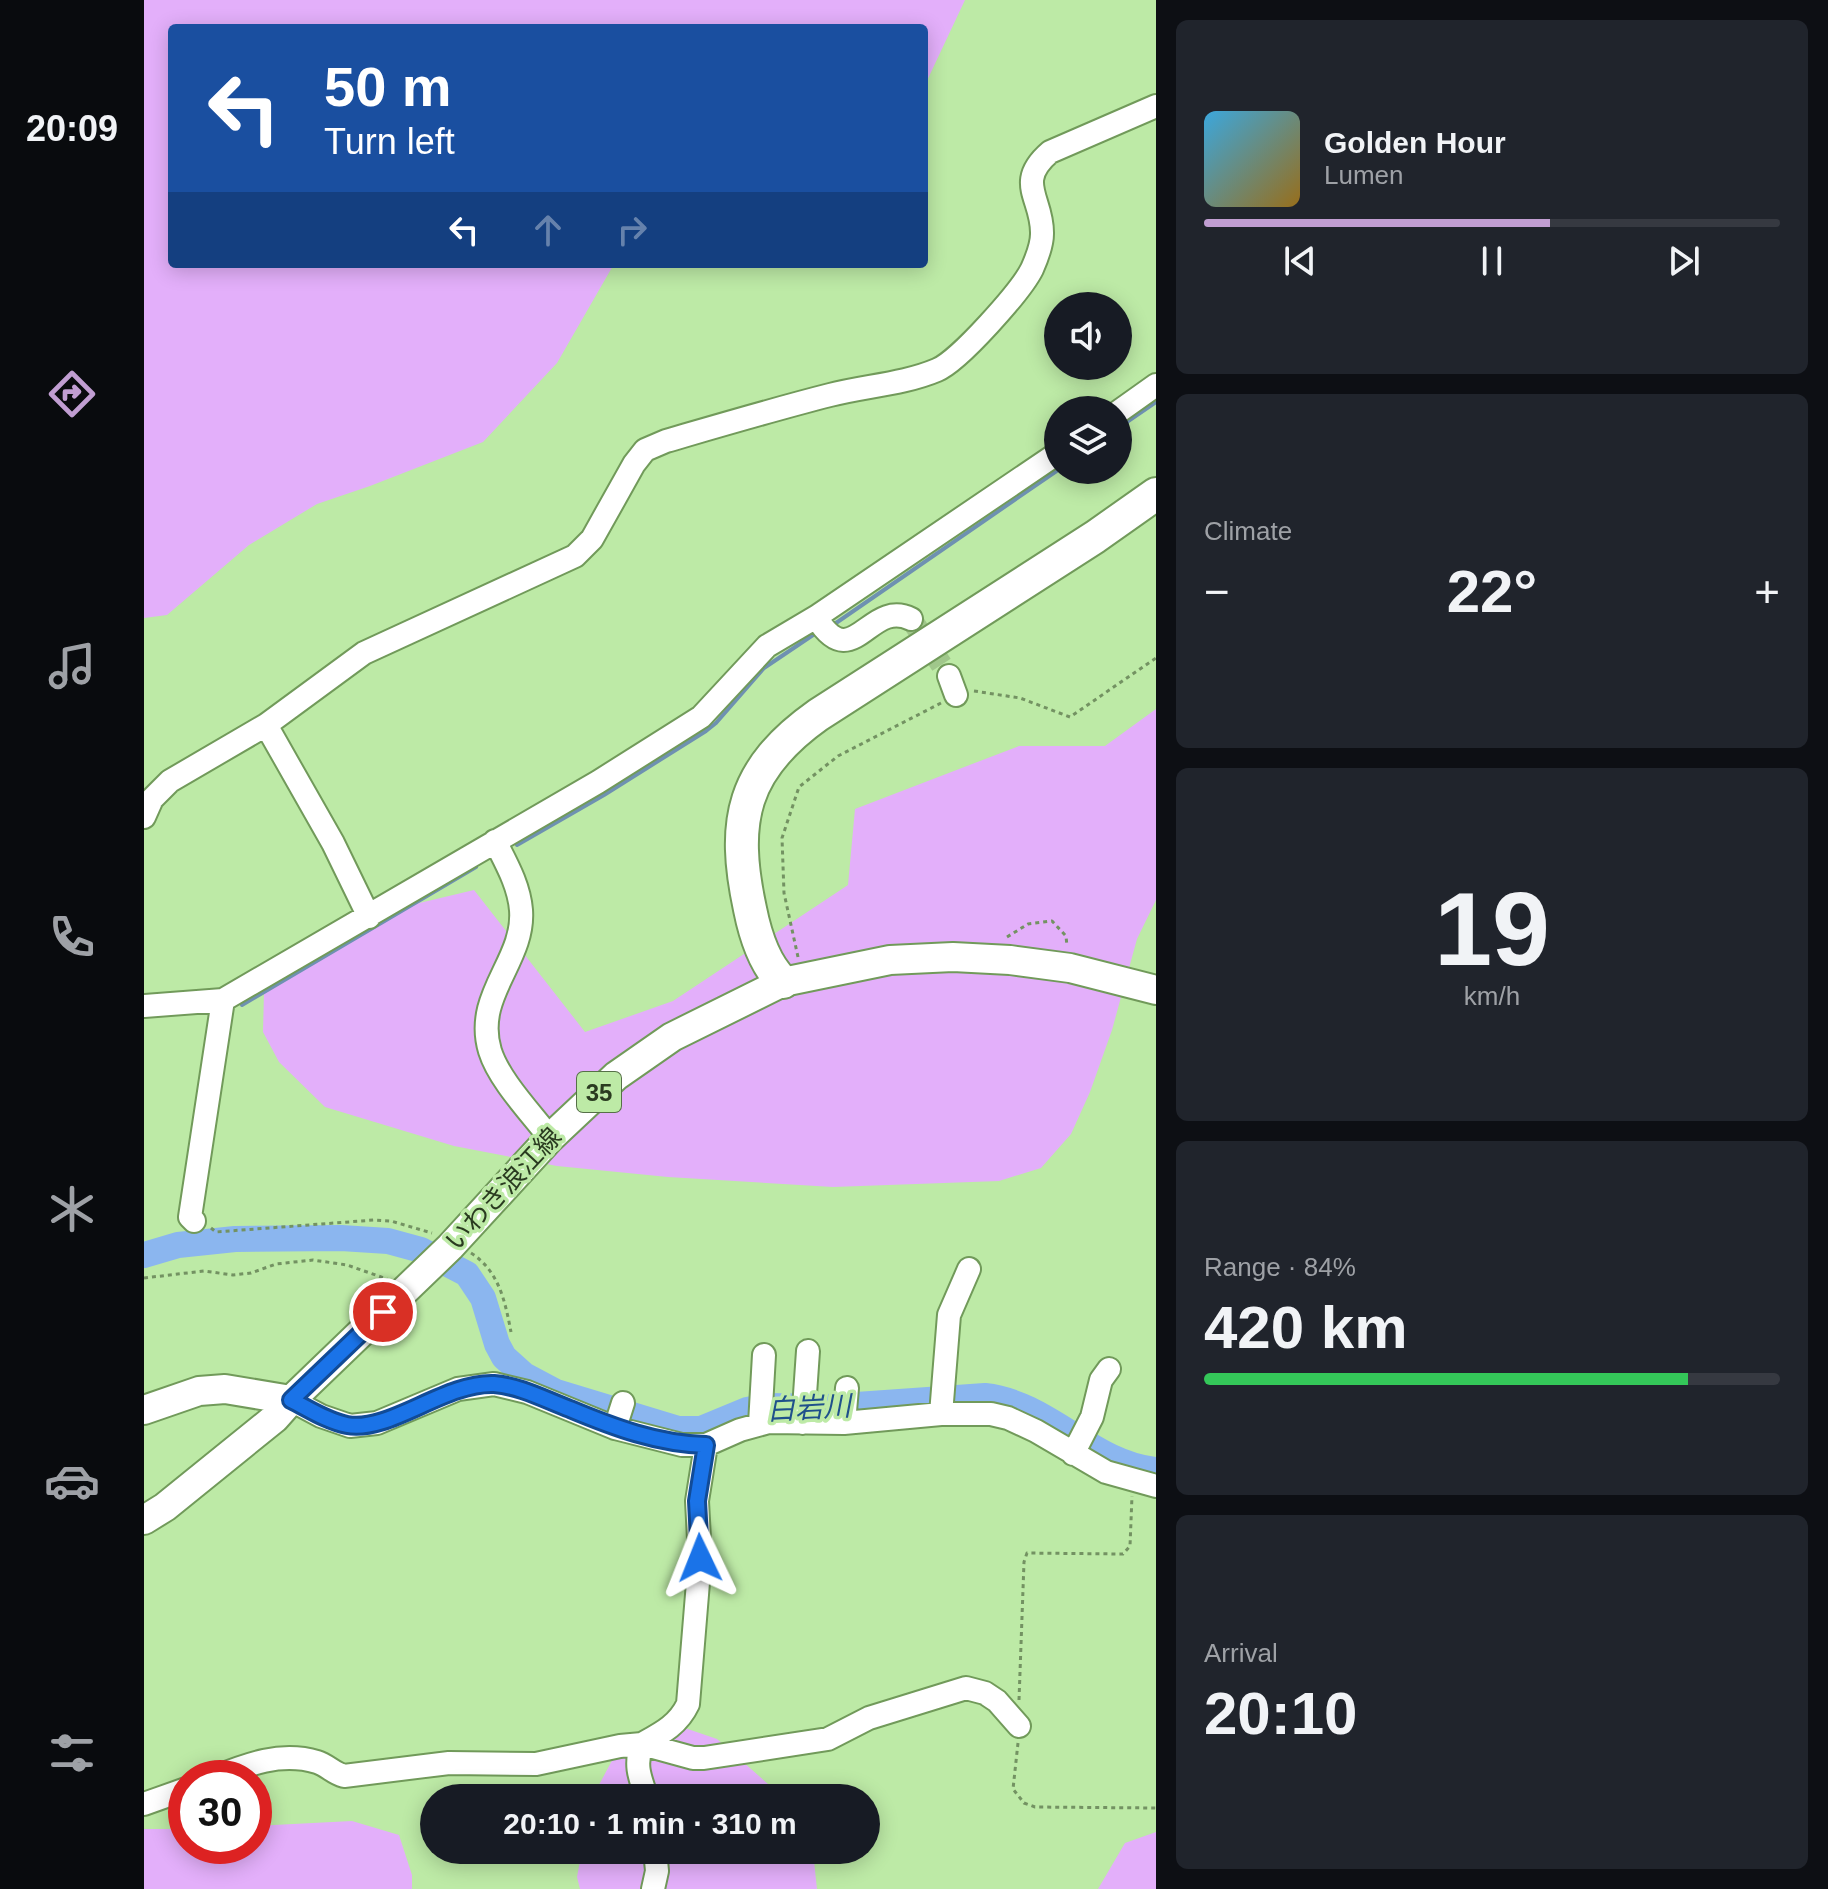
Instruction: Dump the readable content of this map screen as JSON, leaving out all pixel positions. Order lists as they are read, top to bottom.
{
  "streets": {
    "main road": ["35", "いわき浪江線"]
  },
  "water": ["白岩川"],
  "page": {
    "tabs": "20:09",
    "turn": ["50 m", "Turn left"],
    "song": ["Golden Hour", "Lumen"],
    "tile": [
      "Climate",
      ["19", "km/h"],
      ["Range · 84%", "420 km"],
      ["Arrival", "20:10"]
    ],
    "heat": ["−", "22°", "+"],
    "limit": "30",
    "trip": "20:10 · 1 min · 310 m"
  }
}
